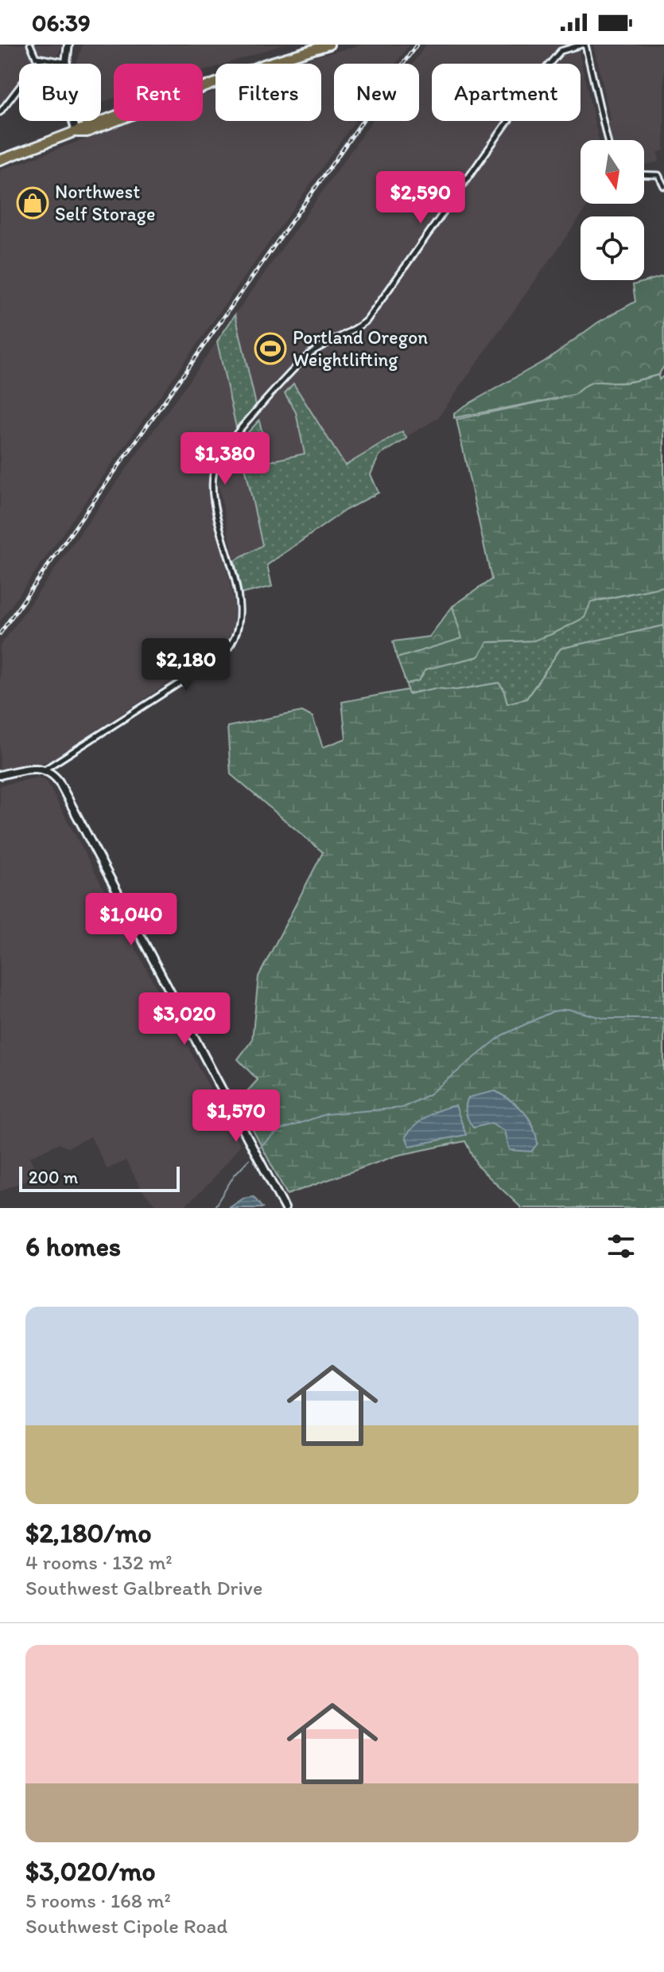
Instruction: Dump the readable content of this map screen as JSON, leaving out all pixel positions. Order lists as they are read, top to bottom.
{
  "places": {
    "shop": ["Northwest Self Storage"],
    "sports": ["Portland Oregon Weightlifting"]
  },
  "scale_bar": "200 m",
  "north": "bottom",
  "page": {
    "status": "06:39",
    "chip": [
      "Buy",
      "Rent",
      "Filters",
      "New",
      "Apartment"
    ],
    "price": [
      "$2,590",
      "$1,380",
      "$2,180",
      "$1,040",
      "$3,020",
      "$1,570"
    ],
    "scale": "200 m",
    "heading": "6 homes",
    "list": [
      {
        "name": "$2,180/mo",
        "note": "4 rooms · 132 m² · Southwest Galbreath Drive"
      },
      {
        "name": "$3,020/mo",
        "note": "5 rooms · 168 m² · Southwest Cipole Road"
      }
    ]
  }
}
